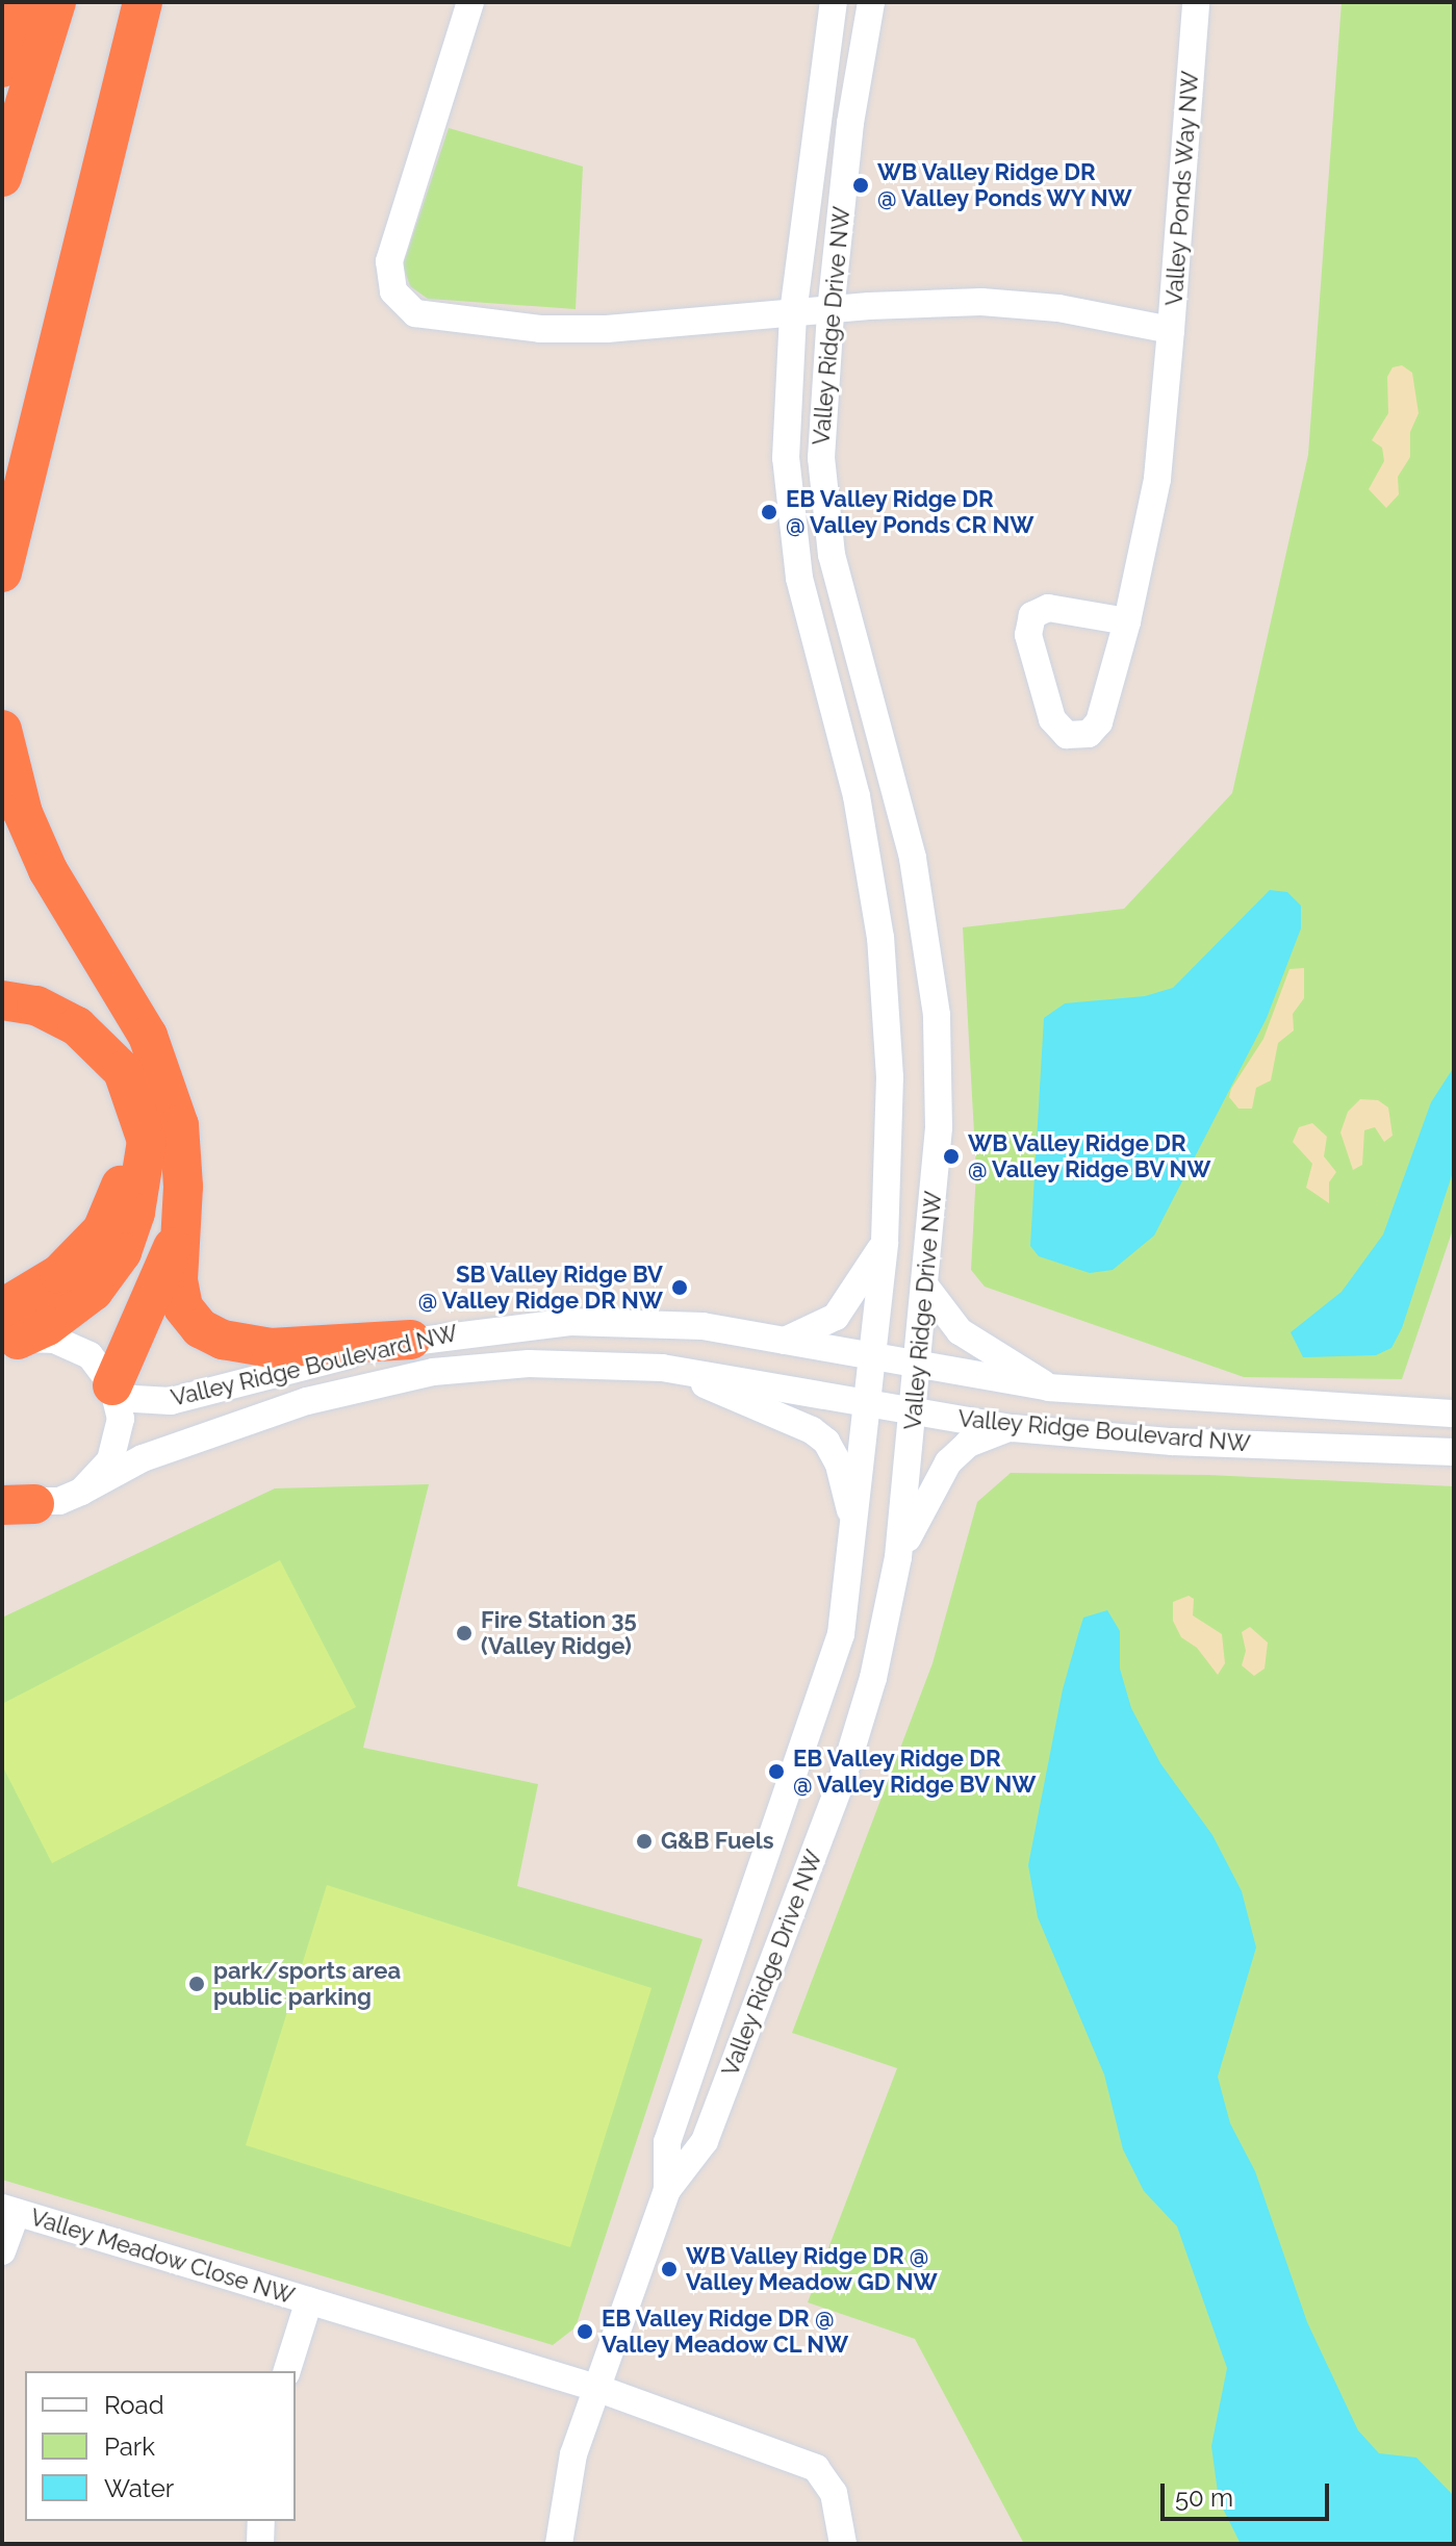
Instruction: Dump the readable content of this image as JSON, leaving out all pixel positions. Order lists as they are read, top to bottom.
{
  "streets": {
    "street": [
      "Valley Ponds Way NW",
      "Valley Ridge Drive NW",
      "Valley Ridge Boulevard NW",
      "Valley Meadow Close NW"
    ]
  },
  "crossings": [
    ["Valley Ponds Way NW", "Valley Ridge Drive NW"],
    ["Valley Ridge Drive NW", "Valley Ridge Boulevard NW"],
    ["Valley Ridge Drive NW", "Valley Meadow Close NW"]
  ],
  "places": [
    "WB Valley Ridge DR @ Valley Ponds WY NW",
    "EB Valley Ridge DR @ Valley Ponds CR NW",
    "WB Valley Ridge DR @ Valley Ridge BV NW",
    "SB Valley Ridge BV @ Valley Ridge DR NW",
    "Fire Station 35 (Valley Ridge)",
    "EB Valley Ridge DR @ Valley Ridge BV NW",
    "G&B Fuels",
    "park/sports area public parking",
    "WB Valley Ridge DR @ Valley Meadow GD NW",
    "EB Valley Ridge DR @ Valley Meadow CL NW"
  ],
  "legend": ["Road", "Park", "Water"],
  "scale_bar": "50 m"
}
